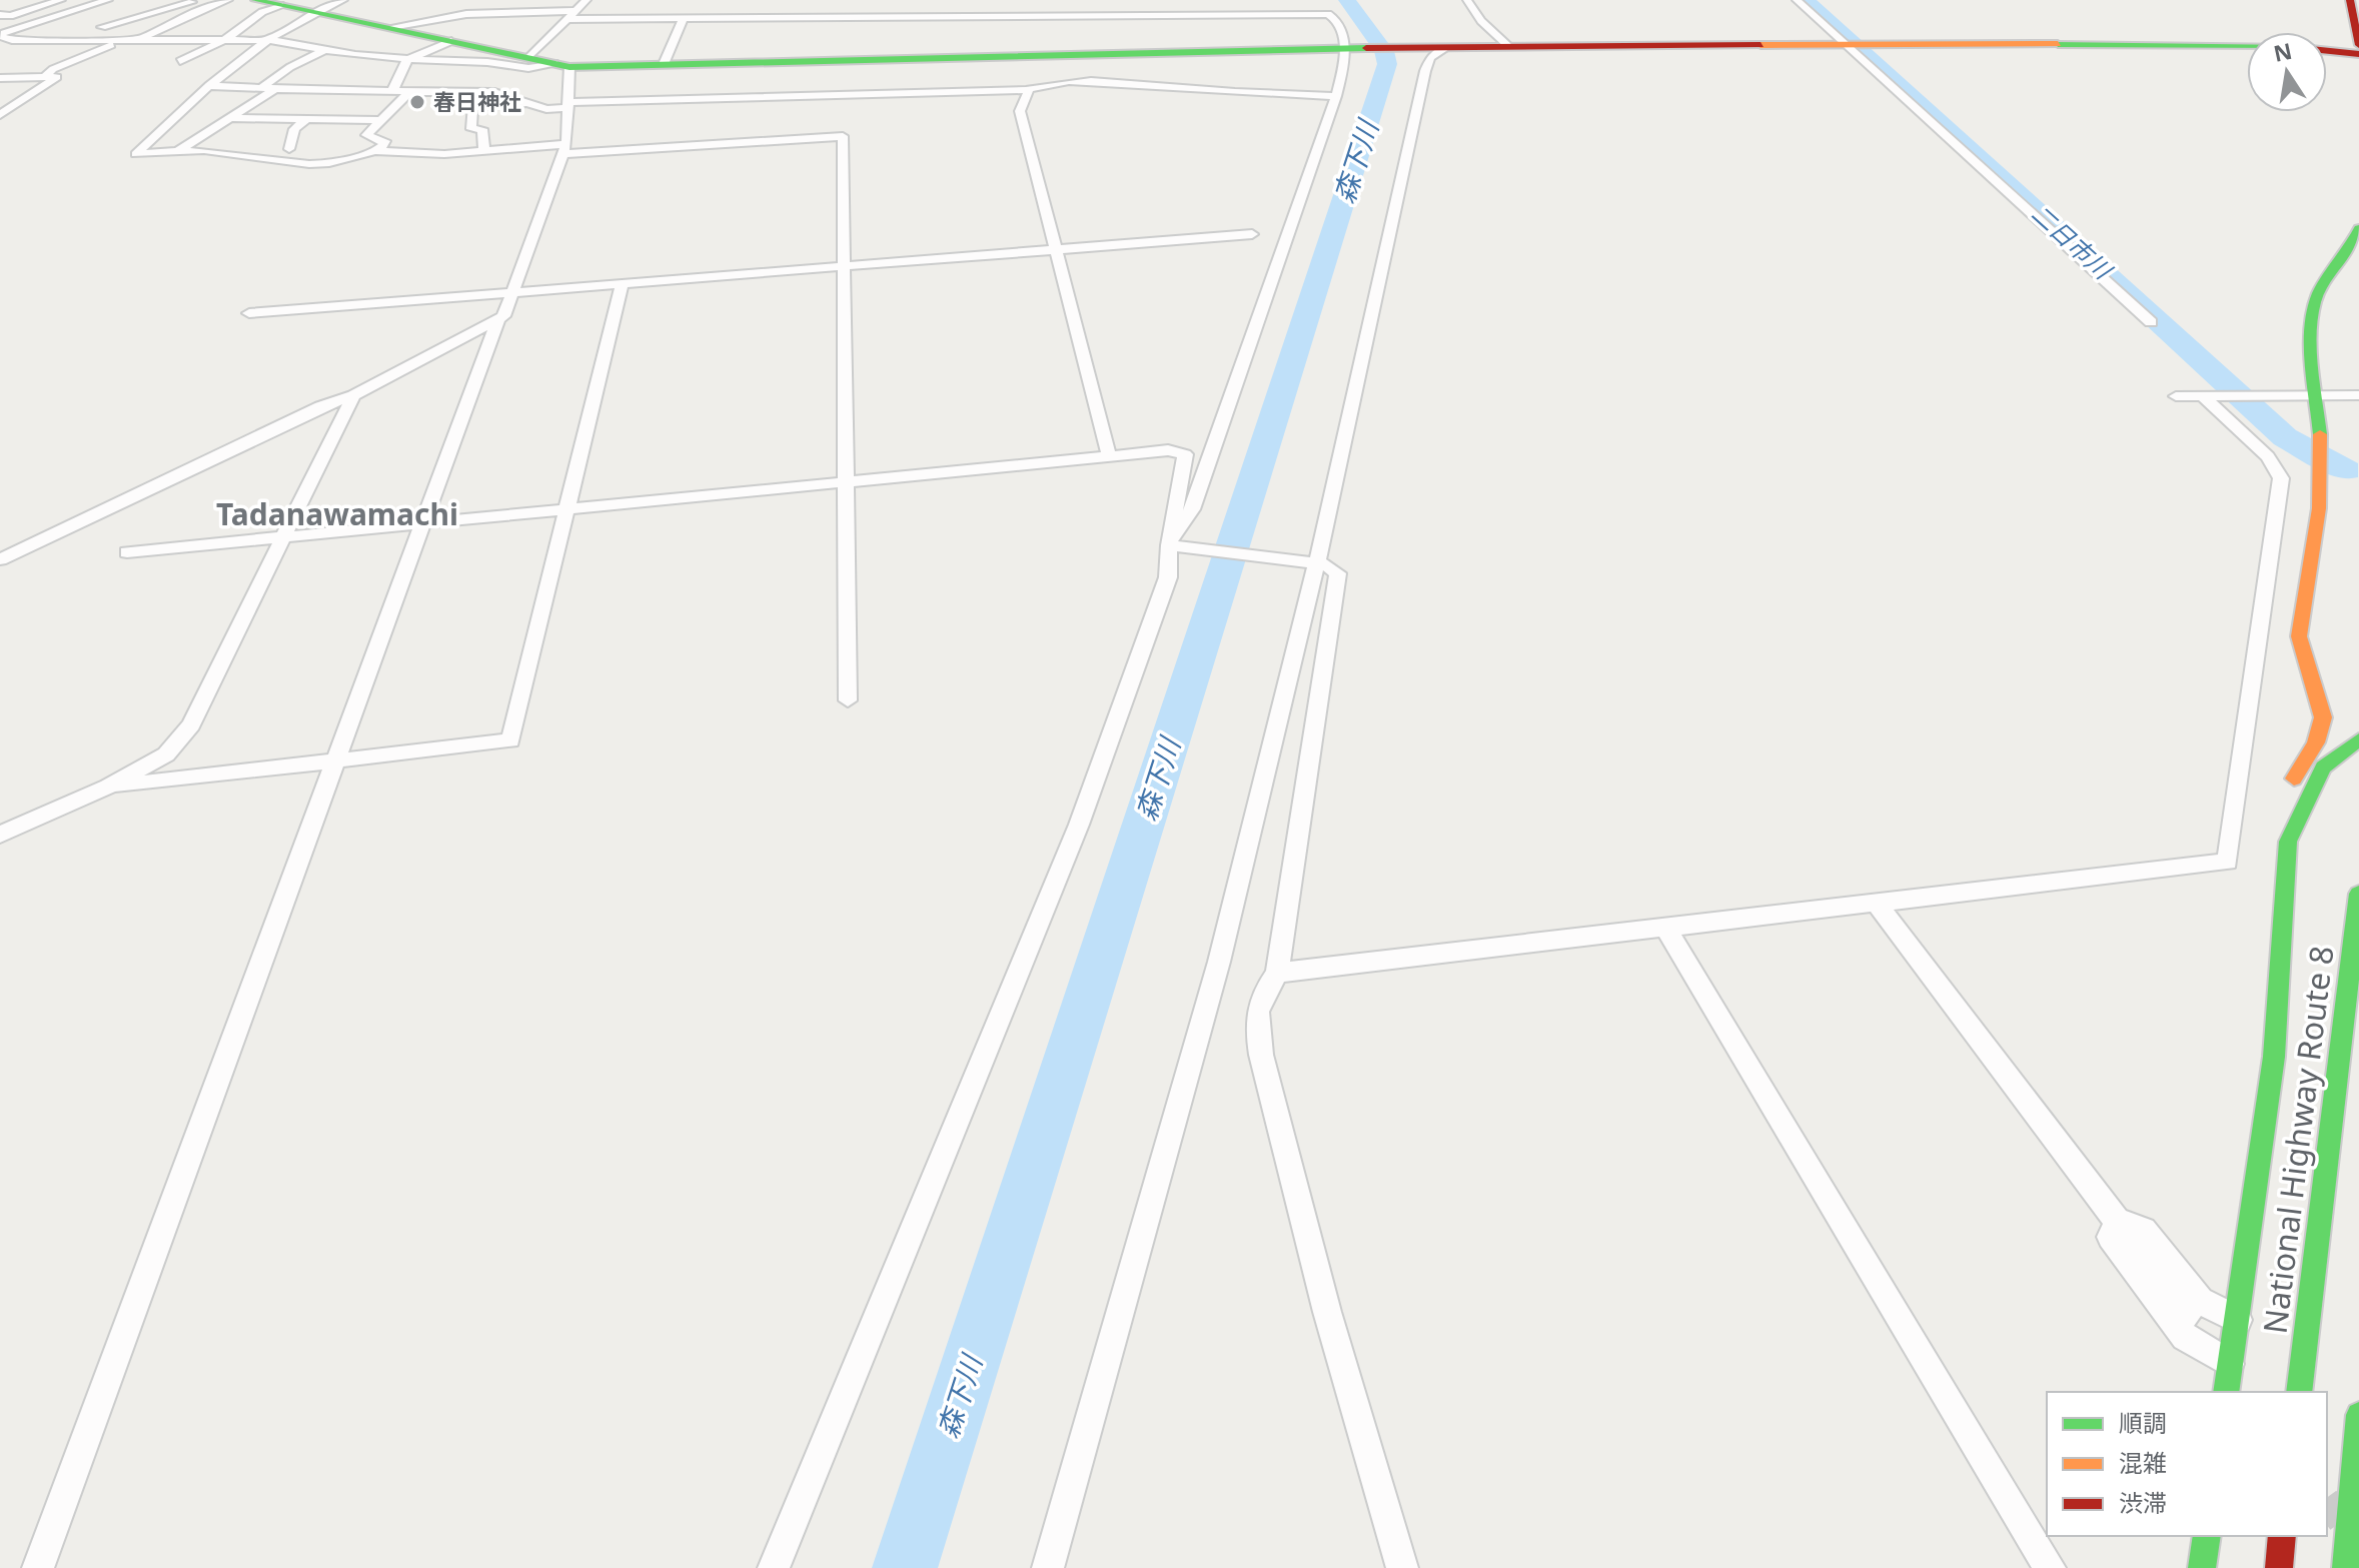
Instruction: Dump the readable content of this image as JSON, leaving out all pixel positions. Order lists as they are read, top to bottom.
{
  "streets": {
    "main road": ["National Highway Route 8"]
  },
  "districts": ["Tadanawamachi"],
  "water": ["森下川", "二日市川"],
  "places": ["春日神社"],
  "legend": ["順調", "混雑", "渋滞"],
  "north": "top"
}
